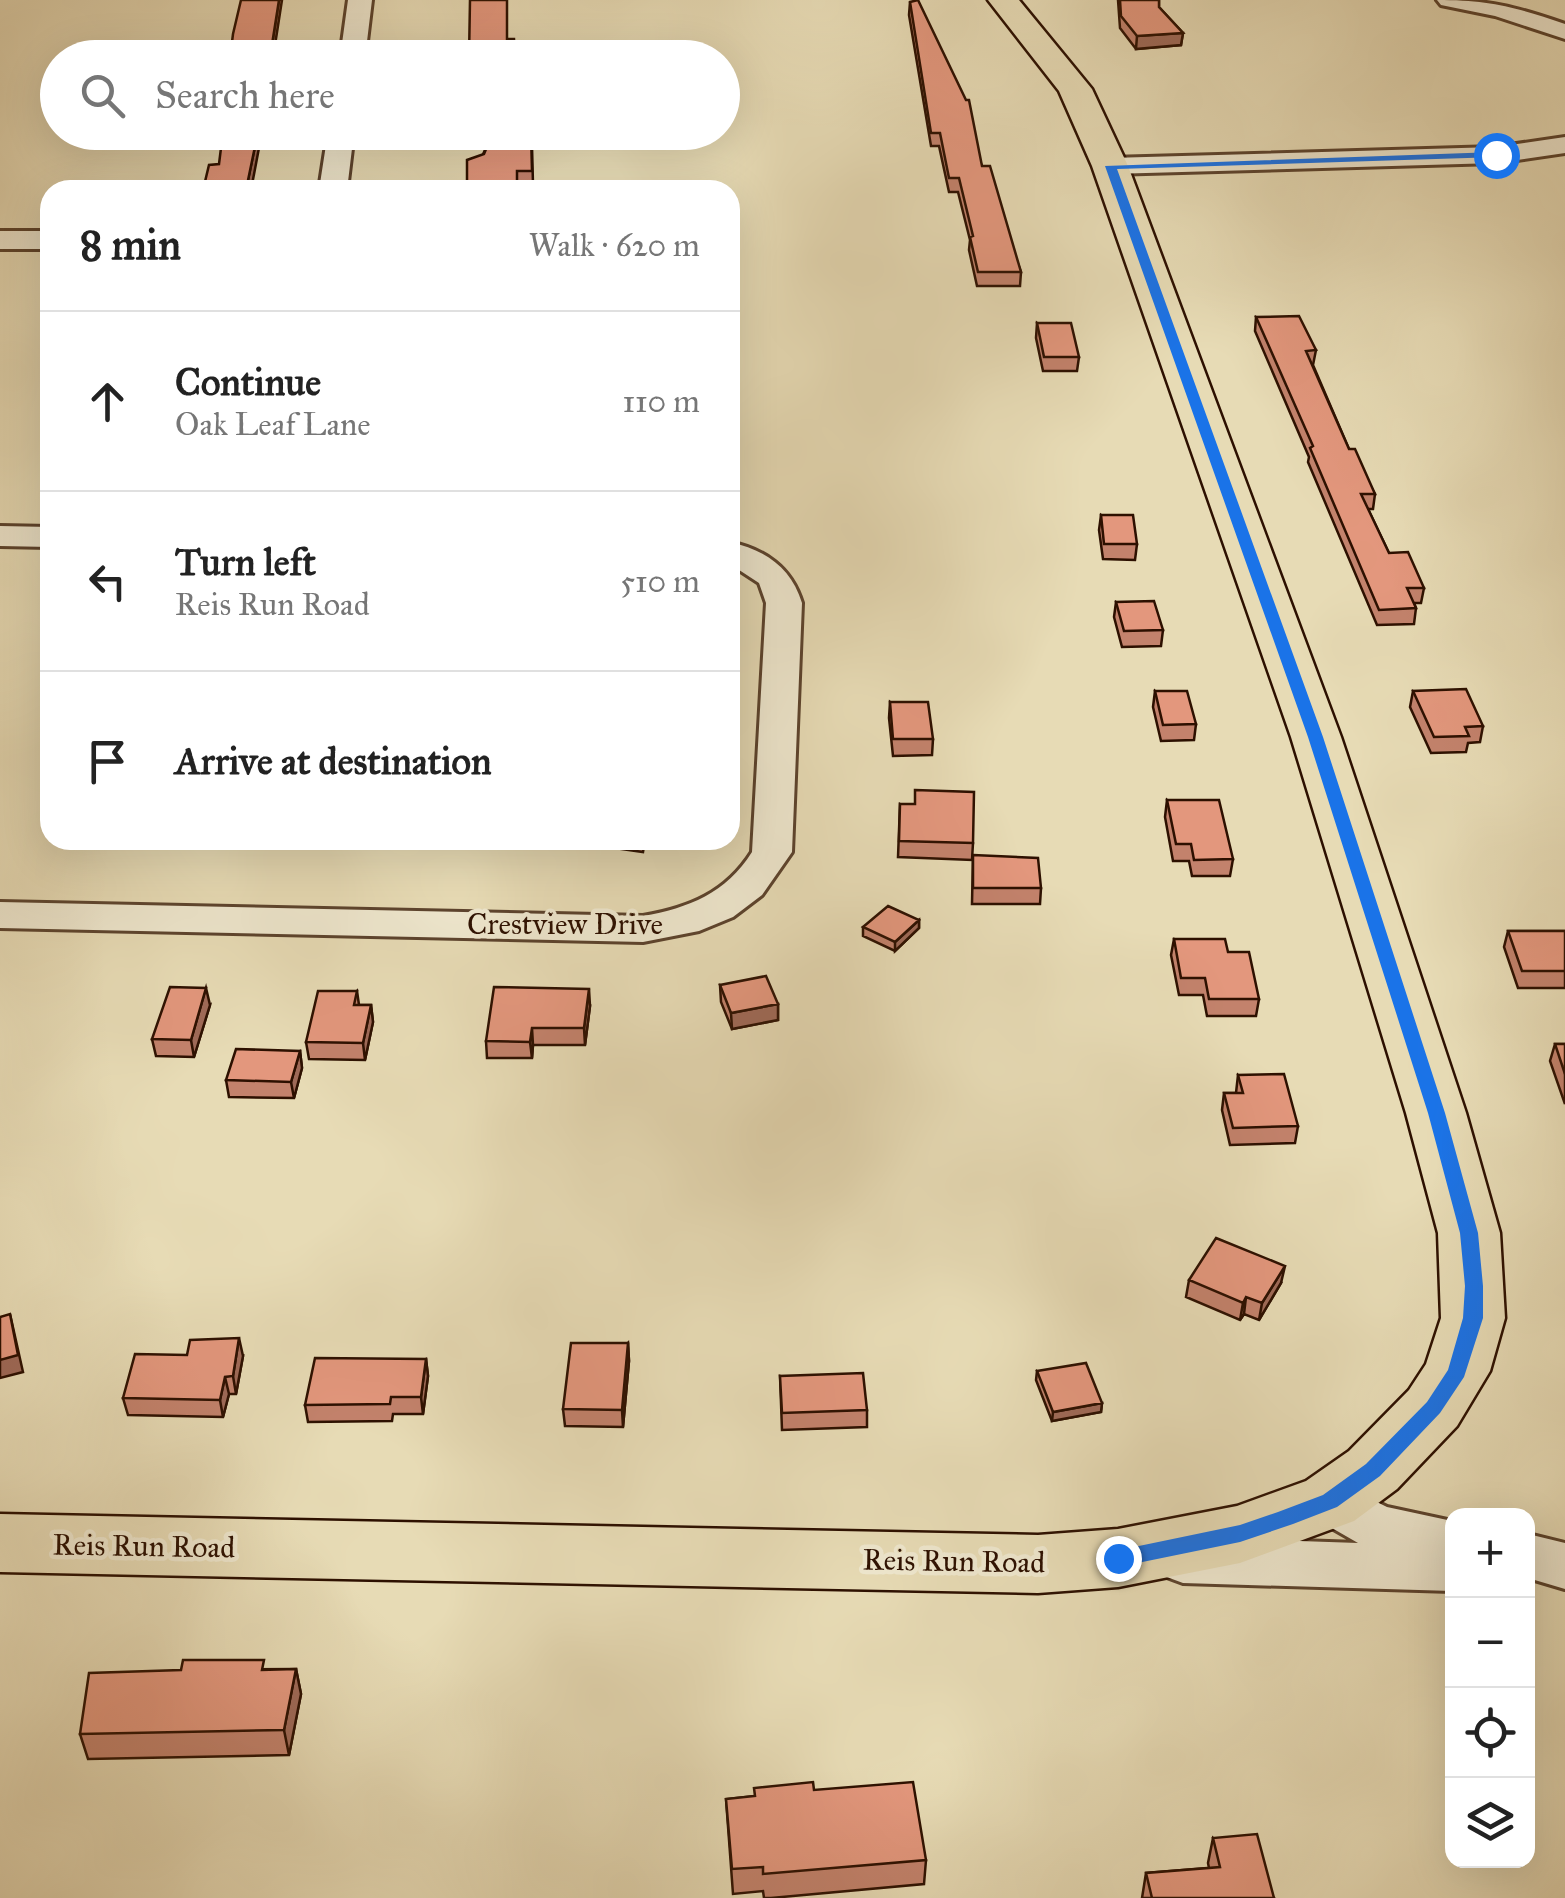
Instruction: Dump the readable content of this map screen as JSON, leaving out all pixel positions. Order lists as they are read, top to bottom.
{
  "streets": {
    "main road": ["Reis Run Road"],
    "street": ["Crestview Drive"]
  },
  "page": {
    "search": "Search here",
    "heading": ["8 min", "Walk · 620 m"],
    "list": [
      ["Continue", "Oak Leaf Lane", "110 m"],
      ["Turn left", "Reis Run Road", "510 m"],
      "Arrive at destination"
    ],
    "map_buttons": ["+", "−"]
  }
}
